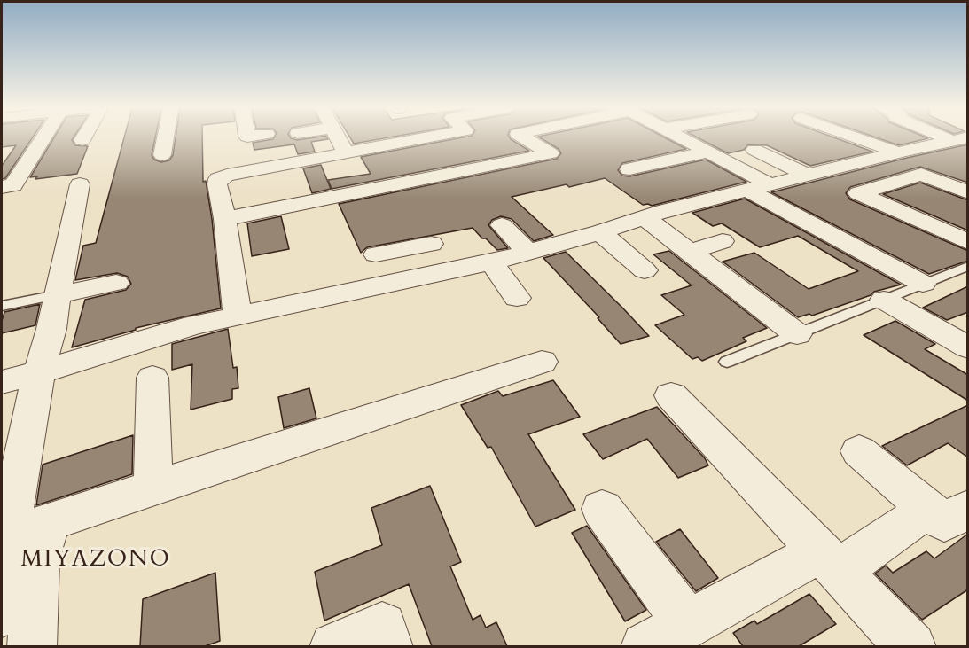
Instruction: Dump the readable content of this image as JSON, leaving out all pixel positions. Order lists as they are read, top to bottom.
{
  "districts": ["MIYAZONO"]
}
